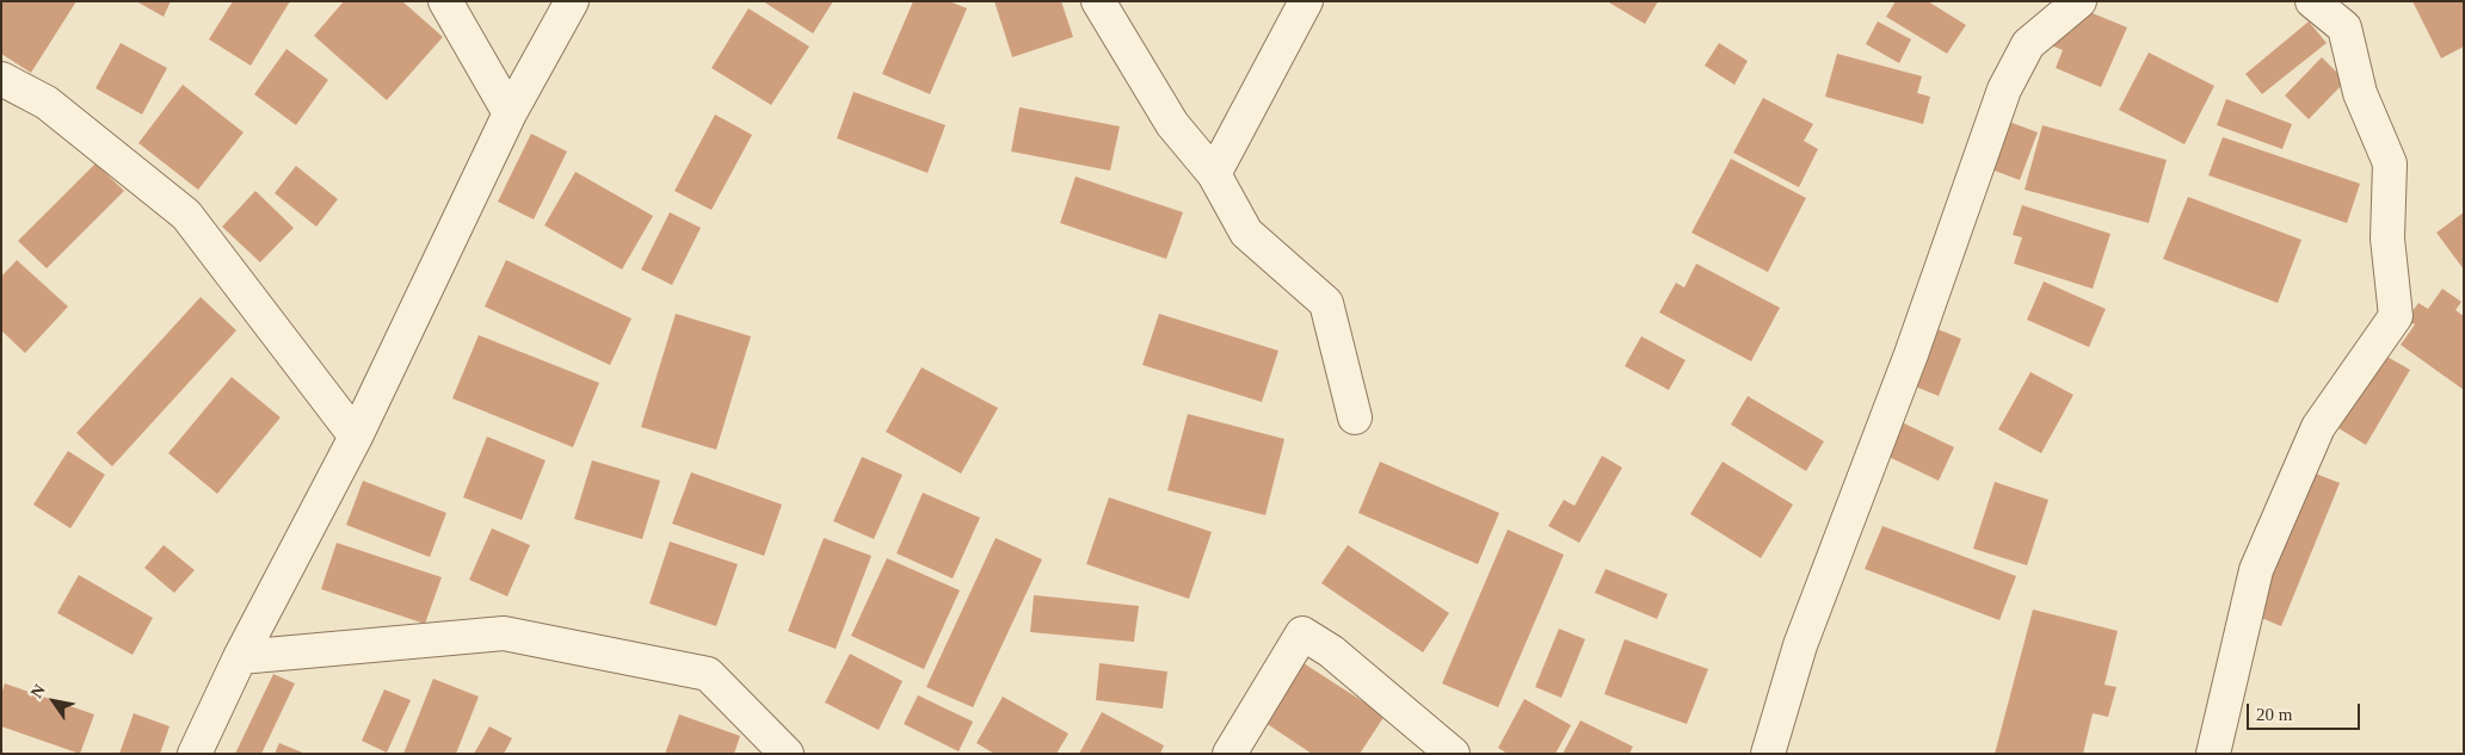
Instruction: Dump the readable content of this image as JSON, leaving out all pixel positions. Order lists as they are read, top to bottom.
{
  "scale_bar": "20 m",
  "north": "top left"
}
